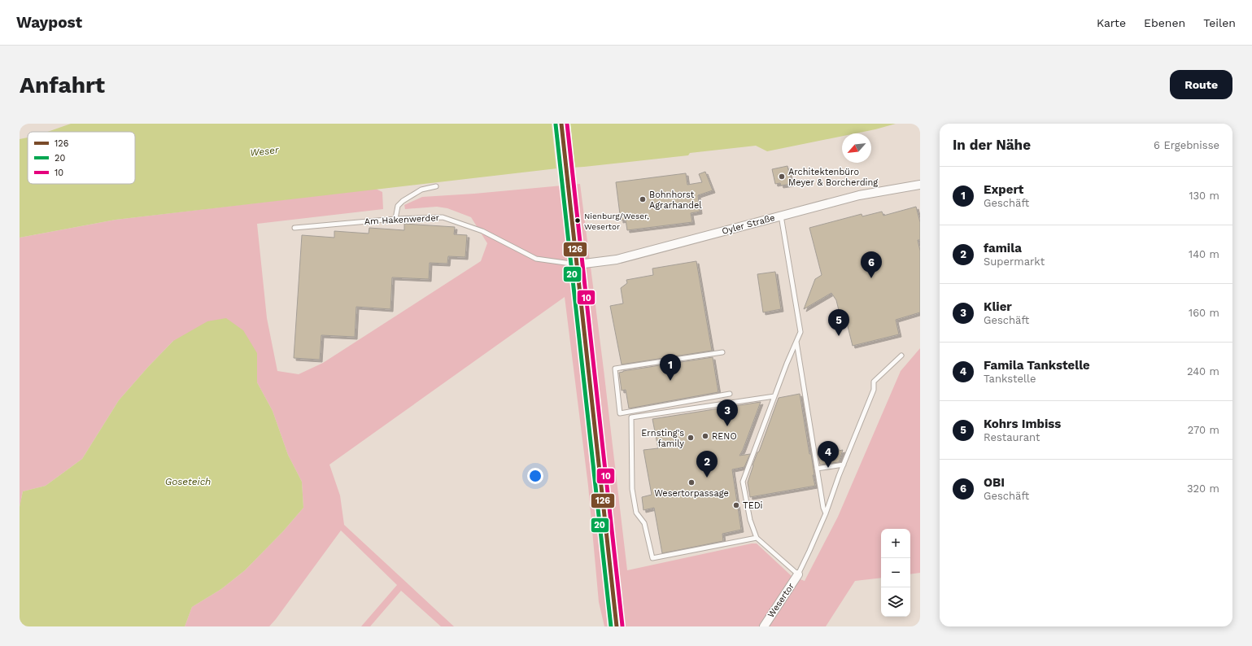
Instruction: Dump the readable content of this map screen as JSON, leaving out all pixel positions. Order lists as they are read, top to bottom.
{
  "streets": {
    "street": ["Oyler Straße", "Wesertor"],
    "lane": ["Am Hakenwerder"]
  },
  "crossings": [
    ["Am Hakenwerder", "Oyler Straße"]
  ],
  "water": ["Weser", "Goseteich"],
  "places": [
    "Architektenbüro Meyer & Borcherding",
    "Bohnhorst Agrarhandel",
    "Nienburg/Weser, Wesertor",
    "RENO",
    "Ernsting's family",
    "Wesertorpassage",
    "TEDi"
  ],
  "lines": ["transit line 126", "transit line 10", "transit line 20"],
  "legend": ["126", "20", "10"],
  "north": "bottom left",
  "page": {
    "header": "Waypost",
    "nav": ["Karte", "Ebenen", "Teilen"],
    "buttons": "Route",
    "title": "Anfahrt",
    "heading": ["In der Nähe", "6 Ergebnisse"],
    "list": [
      {
        "mark": "1",
        "name": "Expert",
        "note": "Geschäft",
        "value": "130 m"
      },
      {
        "mark": "2",
        "name": "famila",
        "note": "Supermarkt",
        "value": "140 m"
      },
      {
        "mark": "3",
        "name": "Klier",
        "note": "Geschäft",
        "value": "160 m"
      },
      {
        "mark": "4",
        "name": "Famila Tankstelle",
        "note": "Tankstelle",
        "value": "240 m"
      },
      {
        "mark": "5",
        "name": "Kohrs Imbiss",
        "note": "Restaurant",
        "value": "270 m"
      },
      {
        "mark": "6",
        "name": "OBI",
        "note": "Geschäft",
        "value": "320 m"
      }
    ],
    "pins": [
      "6",
      "5",
      "1",
      "3",
      "4",
      "2"
    ],
    "map_buttons": ["+", "−"]
  }
}
